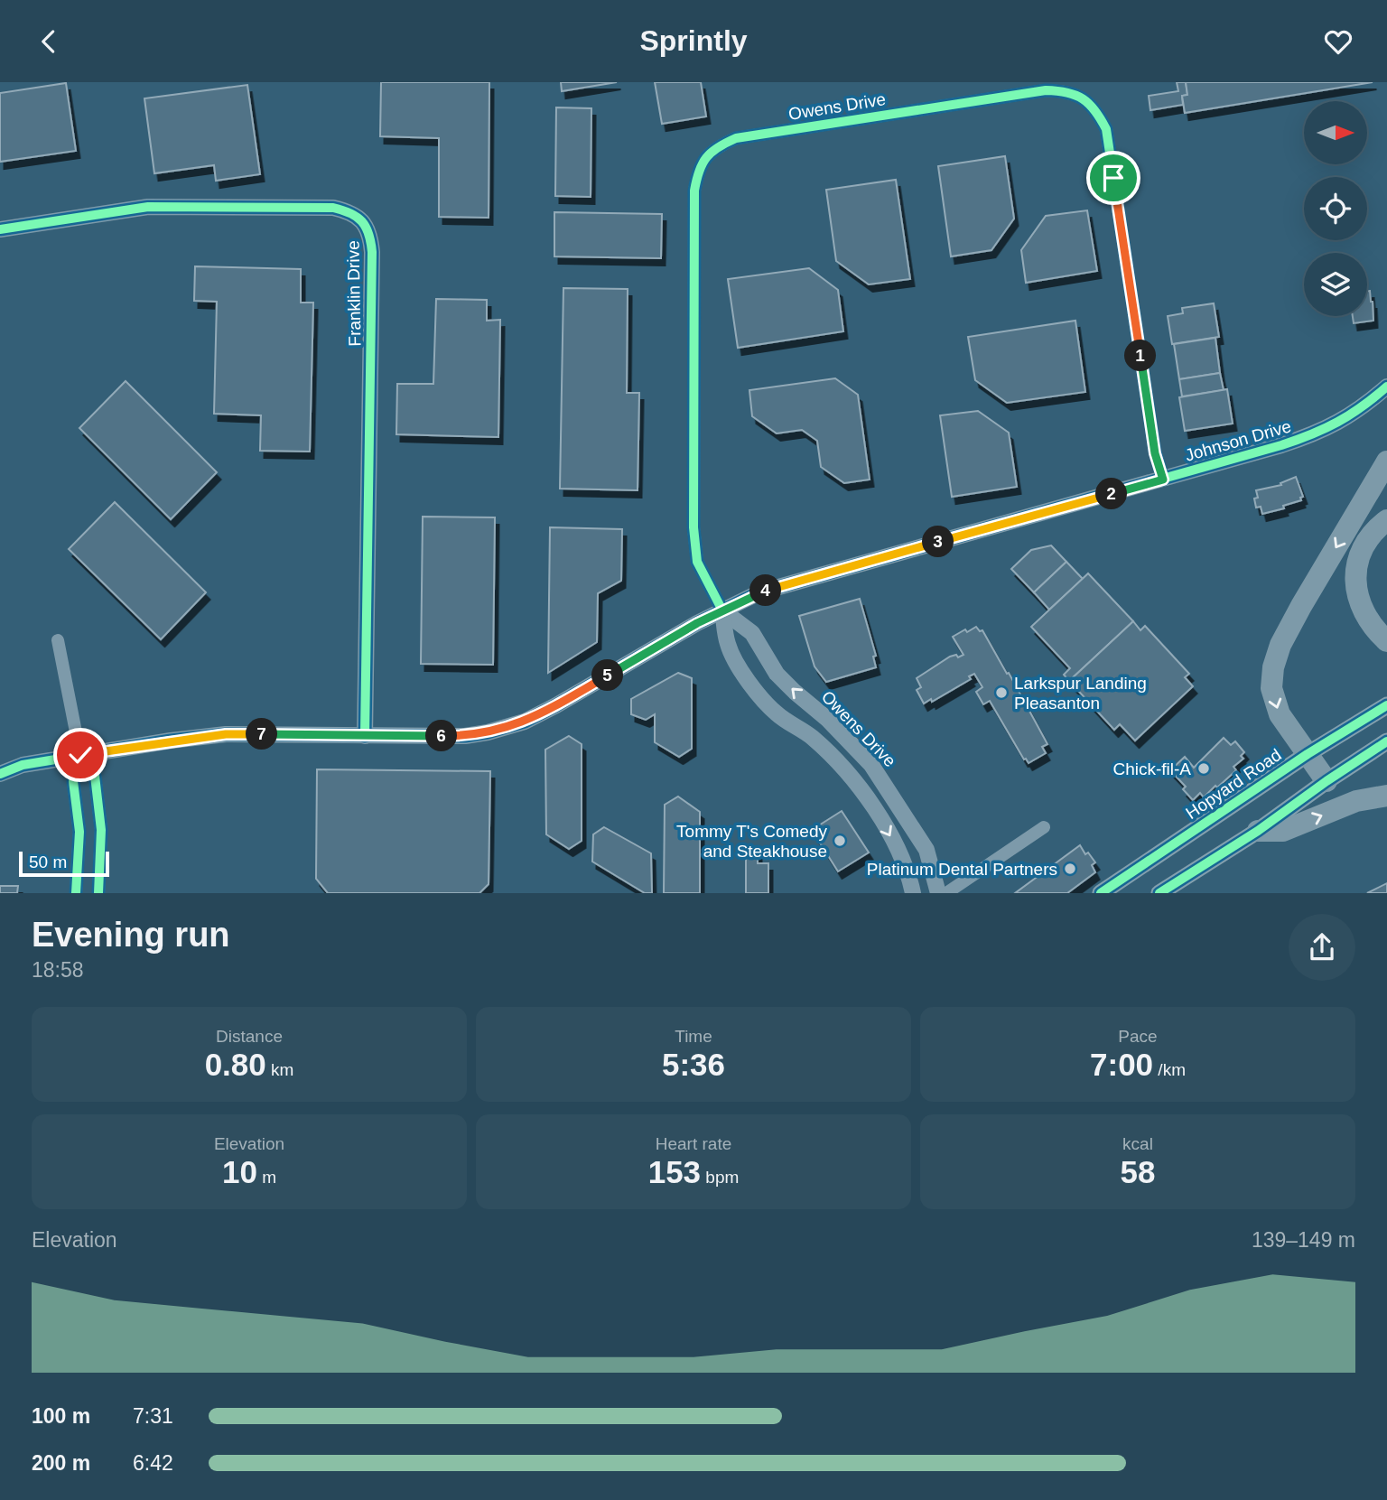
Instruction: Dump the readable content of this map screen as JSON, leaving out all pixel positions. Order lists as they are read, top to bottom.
{
  "streets": {
    "main road": ["Hopyard Road"],
    "street": ["Owens Drive", "Franklin Drive", "Johnson Drive"]
  },
  "crossings": [
    ["Owens Drive", "Johnson Drive"],
    ["Franklin Drive", "Johnson Drive"]
  ],
  "places": [
    "Larkspur Landing Pleasanton",
    "Chick-fil-A",
    "Tommy T's Comedy and Steakhouse",
    "Platinum Dental Partners"
  ],
  "scale_bar": "50 m",
  "north": "right",
  "page": {
    "header": "Sprintly",
    "pins": [
      "1",
      "2",
      "3",
      "4",
      "5",
      "7",
      "6"
    ],
    "scale": "50 m",
    "heading": ["Evening run", "18:58"],
    "stats": [
      ["Distance", "0.80 km"],
      ["Time", "5:36"],
      ["Pace", "7:00 /km"],
      ["Elevation", "10 m"],
      ["Heart rate", "153 bpm"],
      ["kcal", "58"]
    ],
    "chart": ["Elevation", "139–149 m"],
    "list": [
      {
        "name": "100 m",
        "note": "7:31"
      },
      {
        "name": "200 m",
        "note": "6:42"
      }
    ]
  }
}
